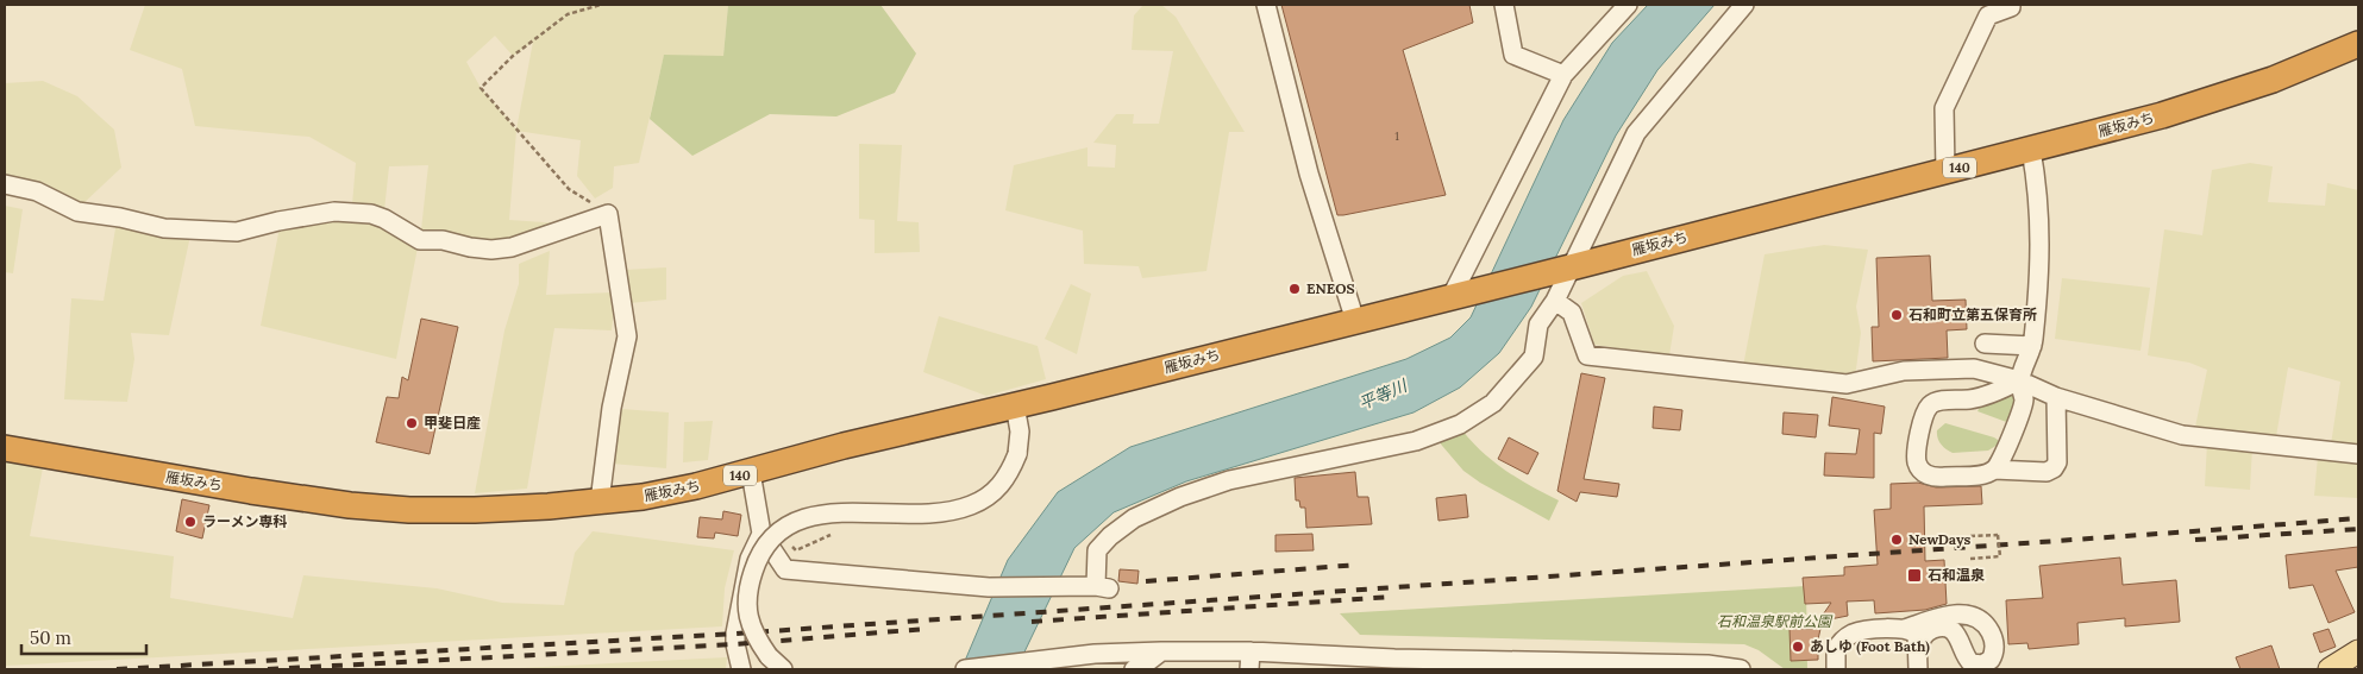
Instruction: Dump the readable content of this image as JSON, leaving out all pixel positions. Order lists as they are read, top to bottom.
{
  "streets": {
    "highway": ["雁坂みち", "140"]
  },
  "water": ["平等川"],
  "parks": ["石和温泉駅前公園"],
  "places": {
    "other": [
      "ENEOS",
      "石和町立第五保育所",
      "甲斐日産",
      "ラーメン専科",
      "NewDays",
      "あしゆ (Foot Bath)"
    ],
    "transit": ["石和温泉"]
  },
  "house_numbers": ["1"],
  "scale_bar": "50 m"
}
